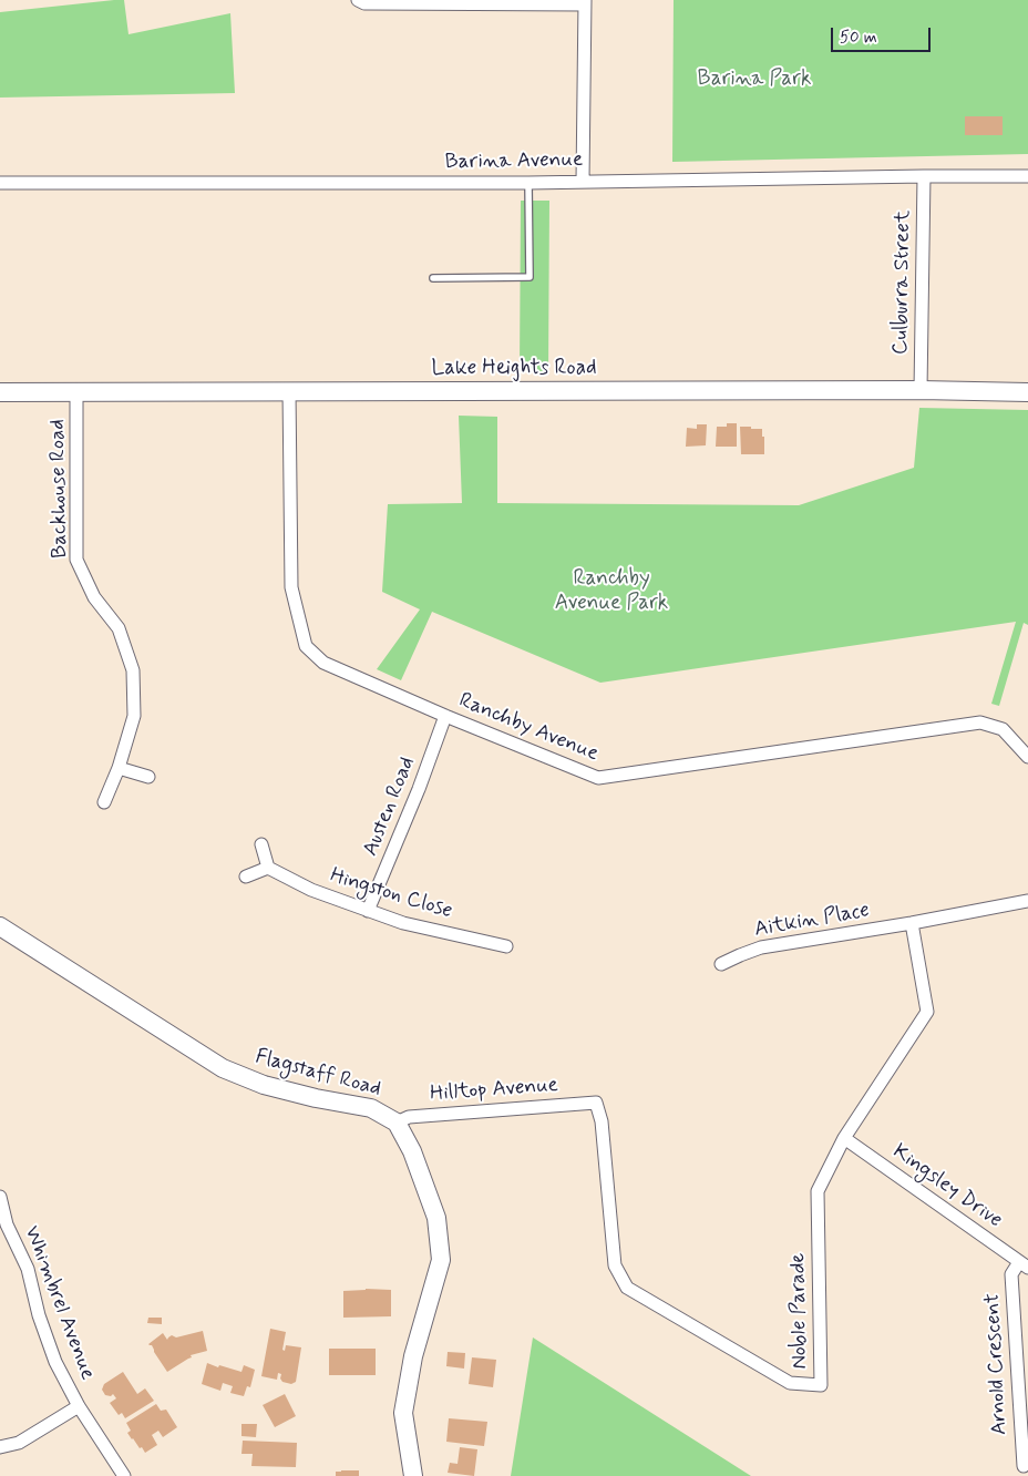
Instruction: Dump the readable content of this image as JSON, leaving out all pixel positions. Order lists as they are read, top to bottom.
{
  "streets": {
    "main road": ["Lake Heights Road", "Flagstaff Road"],
    "street": [
      "Barina Avenue",
      "Culburra Street",
      "Backhouse Road",
      "Ranchby Avenue",
      "Austen Road",
      "Hingston Close",
      "Aitkin Place",
      "Hilltop Avenue",
      "Kingsley Drive",
      "Whimbrel Avenue",
      "Noble Parade",
      "Arnold Crescent"
    ]
  },
  "crossings": [
    ["Barina Avenue", "Culburra Street"],
    ["Culburra Street", "Lake Heights Road"],
    ["Lake Heights Road", "Backhouse Road"],
    ["Lake Heights Road", "Ranchby Avenue"],
    ["Ranchby Avenue", "Austen Road"],
    ["Austen Road", "Hingston Close"],
    ["Aitkin Place", "Noble Parade"],
    ["Flagstaff Road", "Hilltop Avenue"],
    ["Hilltop Avenue", "Noble Parade"],
    ["Kingsley Drive", "Noble Parade"],
    ["Kingsley Drive", "Arnold Crescent"]
  ],
  "parks": ["Barina Park", "Ranchby Avenue Park"],
  "scale_bar": "50 m"
}
